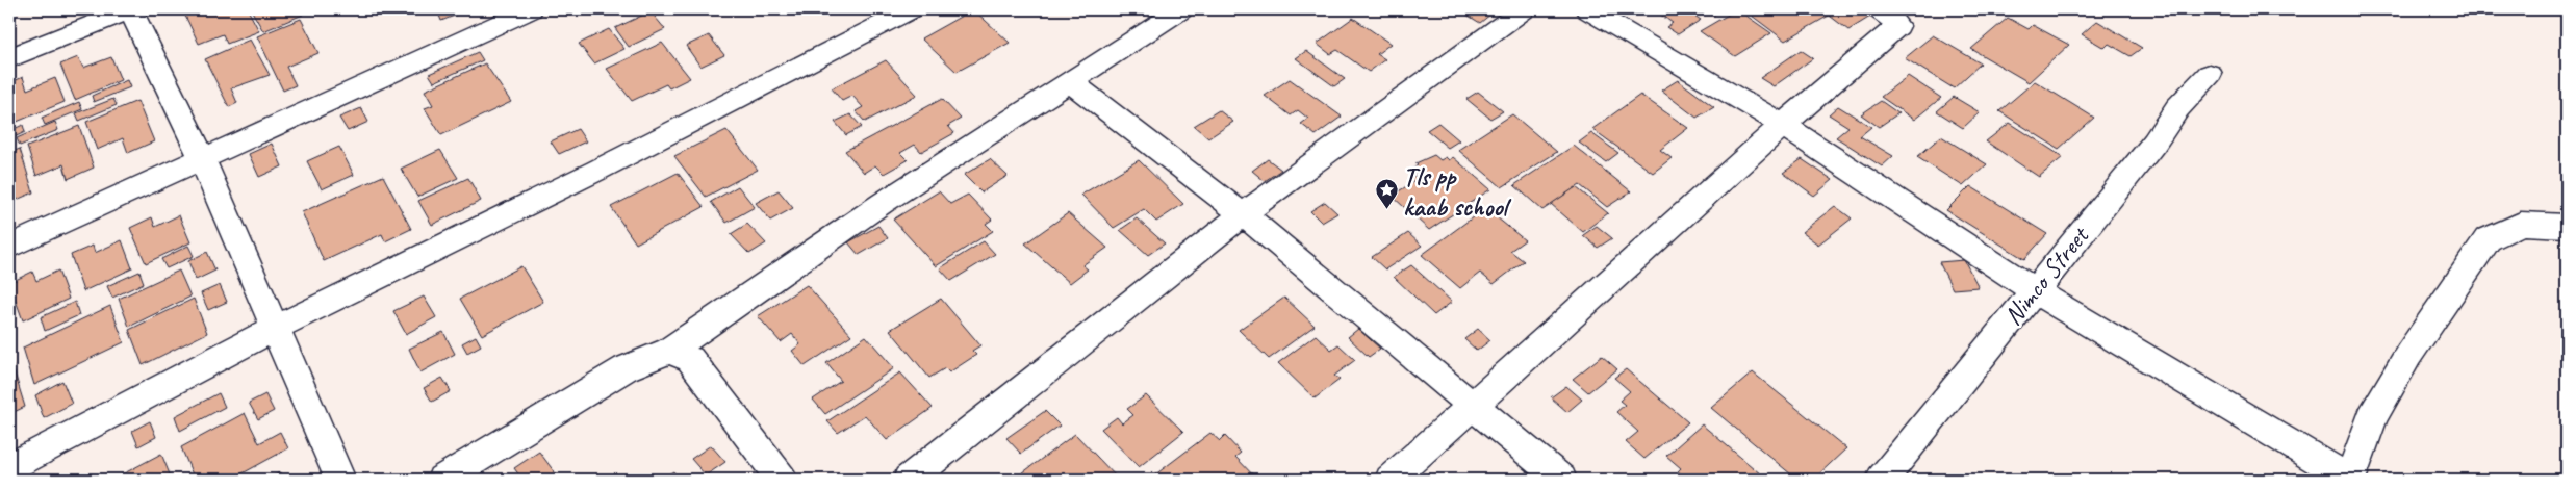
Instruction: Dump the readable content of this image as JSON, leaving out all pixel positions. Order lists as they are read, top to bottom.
{
  "streets": {
    "street": ["Nimco Street"]
  },
  "places": {
    "place": ["Tls pp kaab school"]
  }
}
